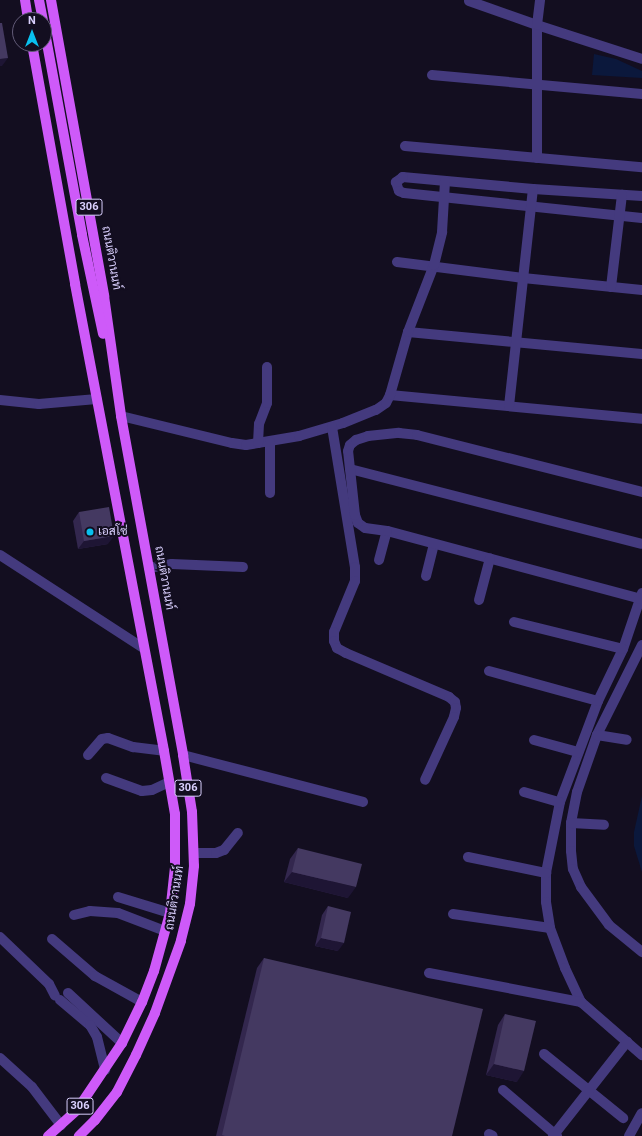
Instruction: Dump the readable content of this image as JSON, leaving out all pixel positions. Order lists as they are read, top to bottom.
{
  "streets": {
    "main road": ["306", "ถนนติวานนท์"]
  },
  "crossings": [
    ["306", "ถนนติวานนท์"]
  ],
  "places": ["เอสโซ่"],
  "north": "top"
}
